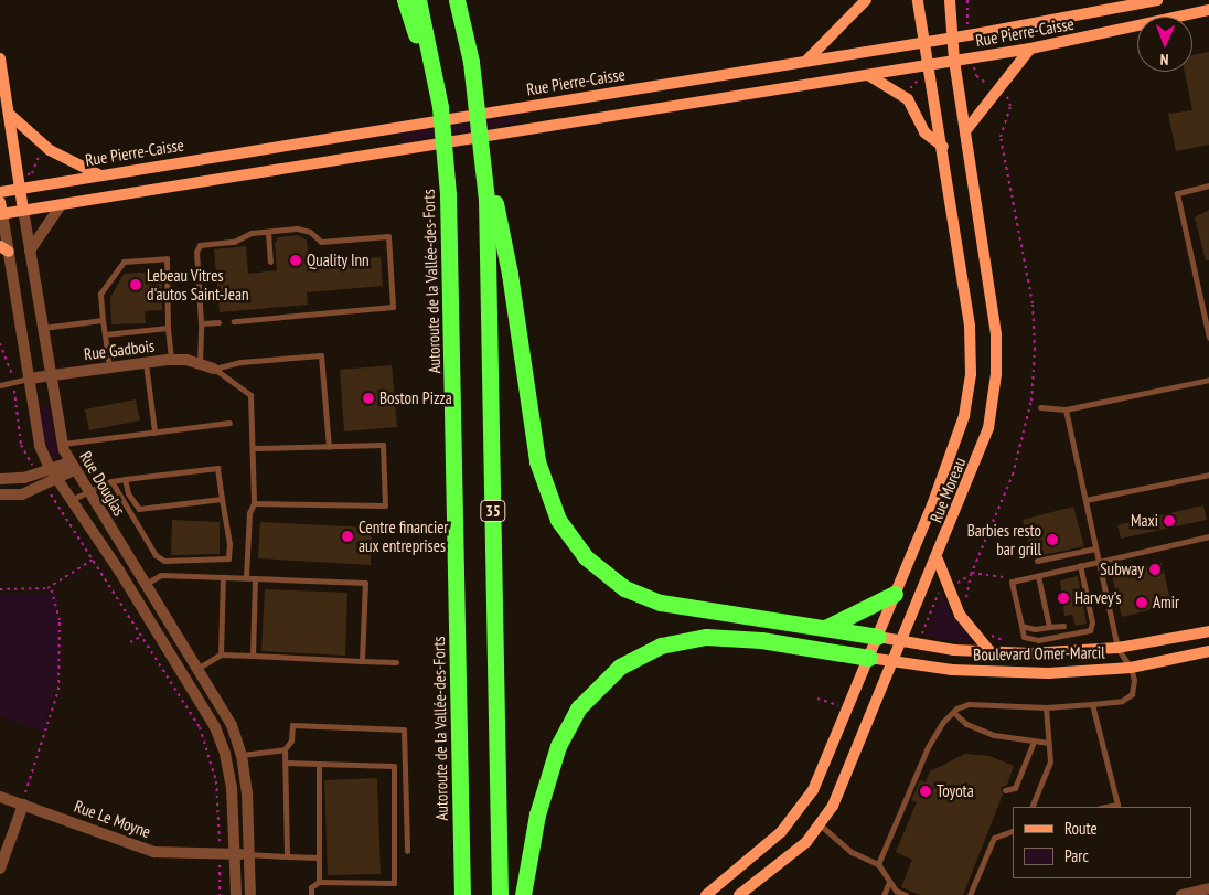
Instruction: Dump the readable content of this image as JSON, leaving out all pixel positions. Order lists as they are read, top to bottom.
{
  "streets": {
    "highway": ["Autoroute de la Vallée-des-Forts", "35"],
    "main road": [
      "Rue Pierre-Caisse",
      "Rue Douglas",
      "Rue Moreau",
      "Boulevard Omer-Marcil"
    ],
    "street": ["Rue Gadbois", "Rue Le Moyne"]
  },
  "crossings": [
    ["Rue Pierre-Caisse", "Rue Douglas"],
    ["Rue Pierre-Caisse", "Rue Moreau"],
    ["Rue Gadbois", "Rue Douglas"],
    ["Rue Douglas", "Rue Le Moyne"],
    ["Rue Moreau", "Boulevard Omer-Marcil"]
  ],
  "places": [
    "Quality Inn",
    "Lebeau Vitres d'autos Saint-Jean",
    "Boston Pizza",
    "Maxi",
    "Centre financier aux entreprises",
    "Barbies resto bar grill",
    "Subway",
    "Harvey's",
    "Amir",
    "Toyota"
  ],
  "legend": ["Route", "Parc"],
  "north": "bottom"
}
